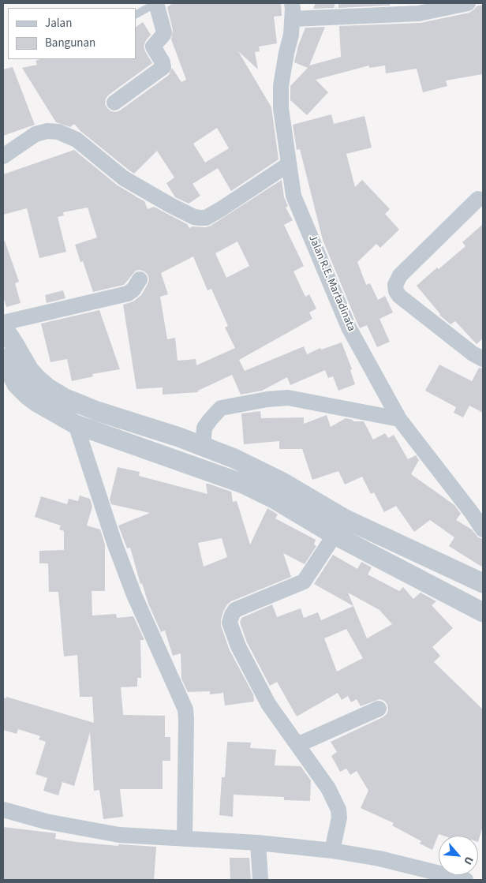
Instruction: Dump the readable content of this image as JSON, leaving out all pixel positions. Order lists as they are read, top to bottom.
{
  "streets": {
    "street": ["Jalan R.E. Martadinata"]
  },
  "legend": ["Jalan", "Bangunan"],
  "north": "bottom right"
}
